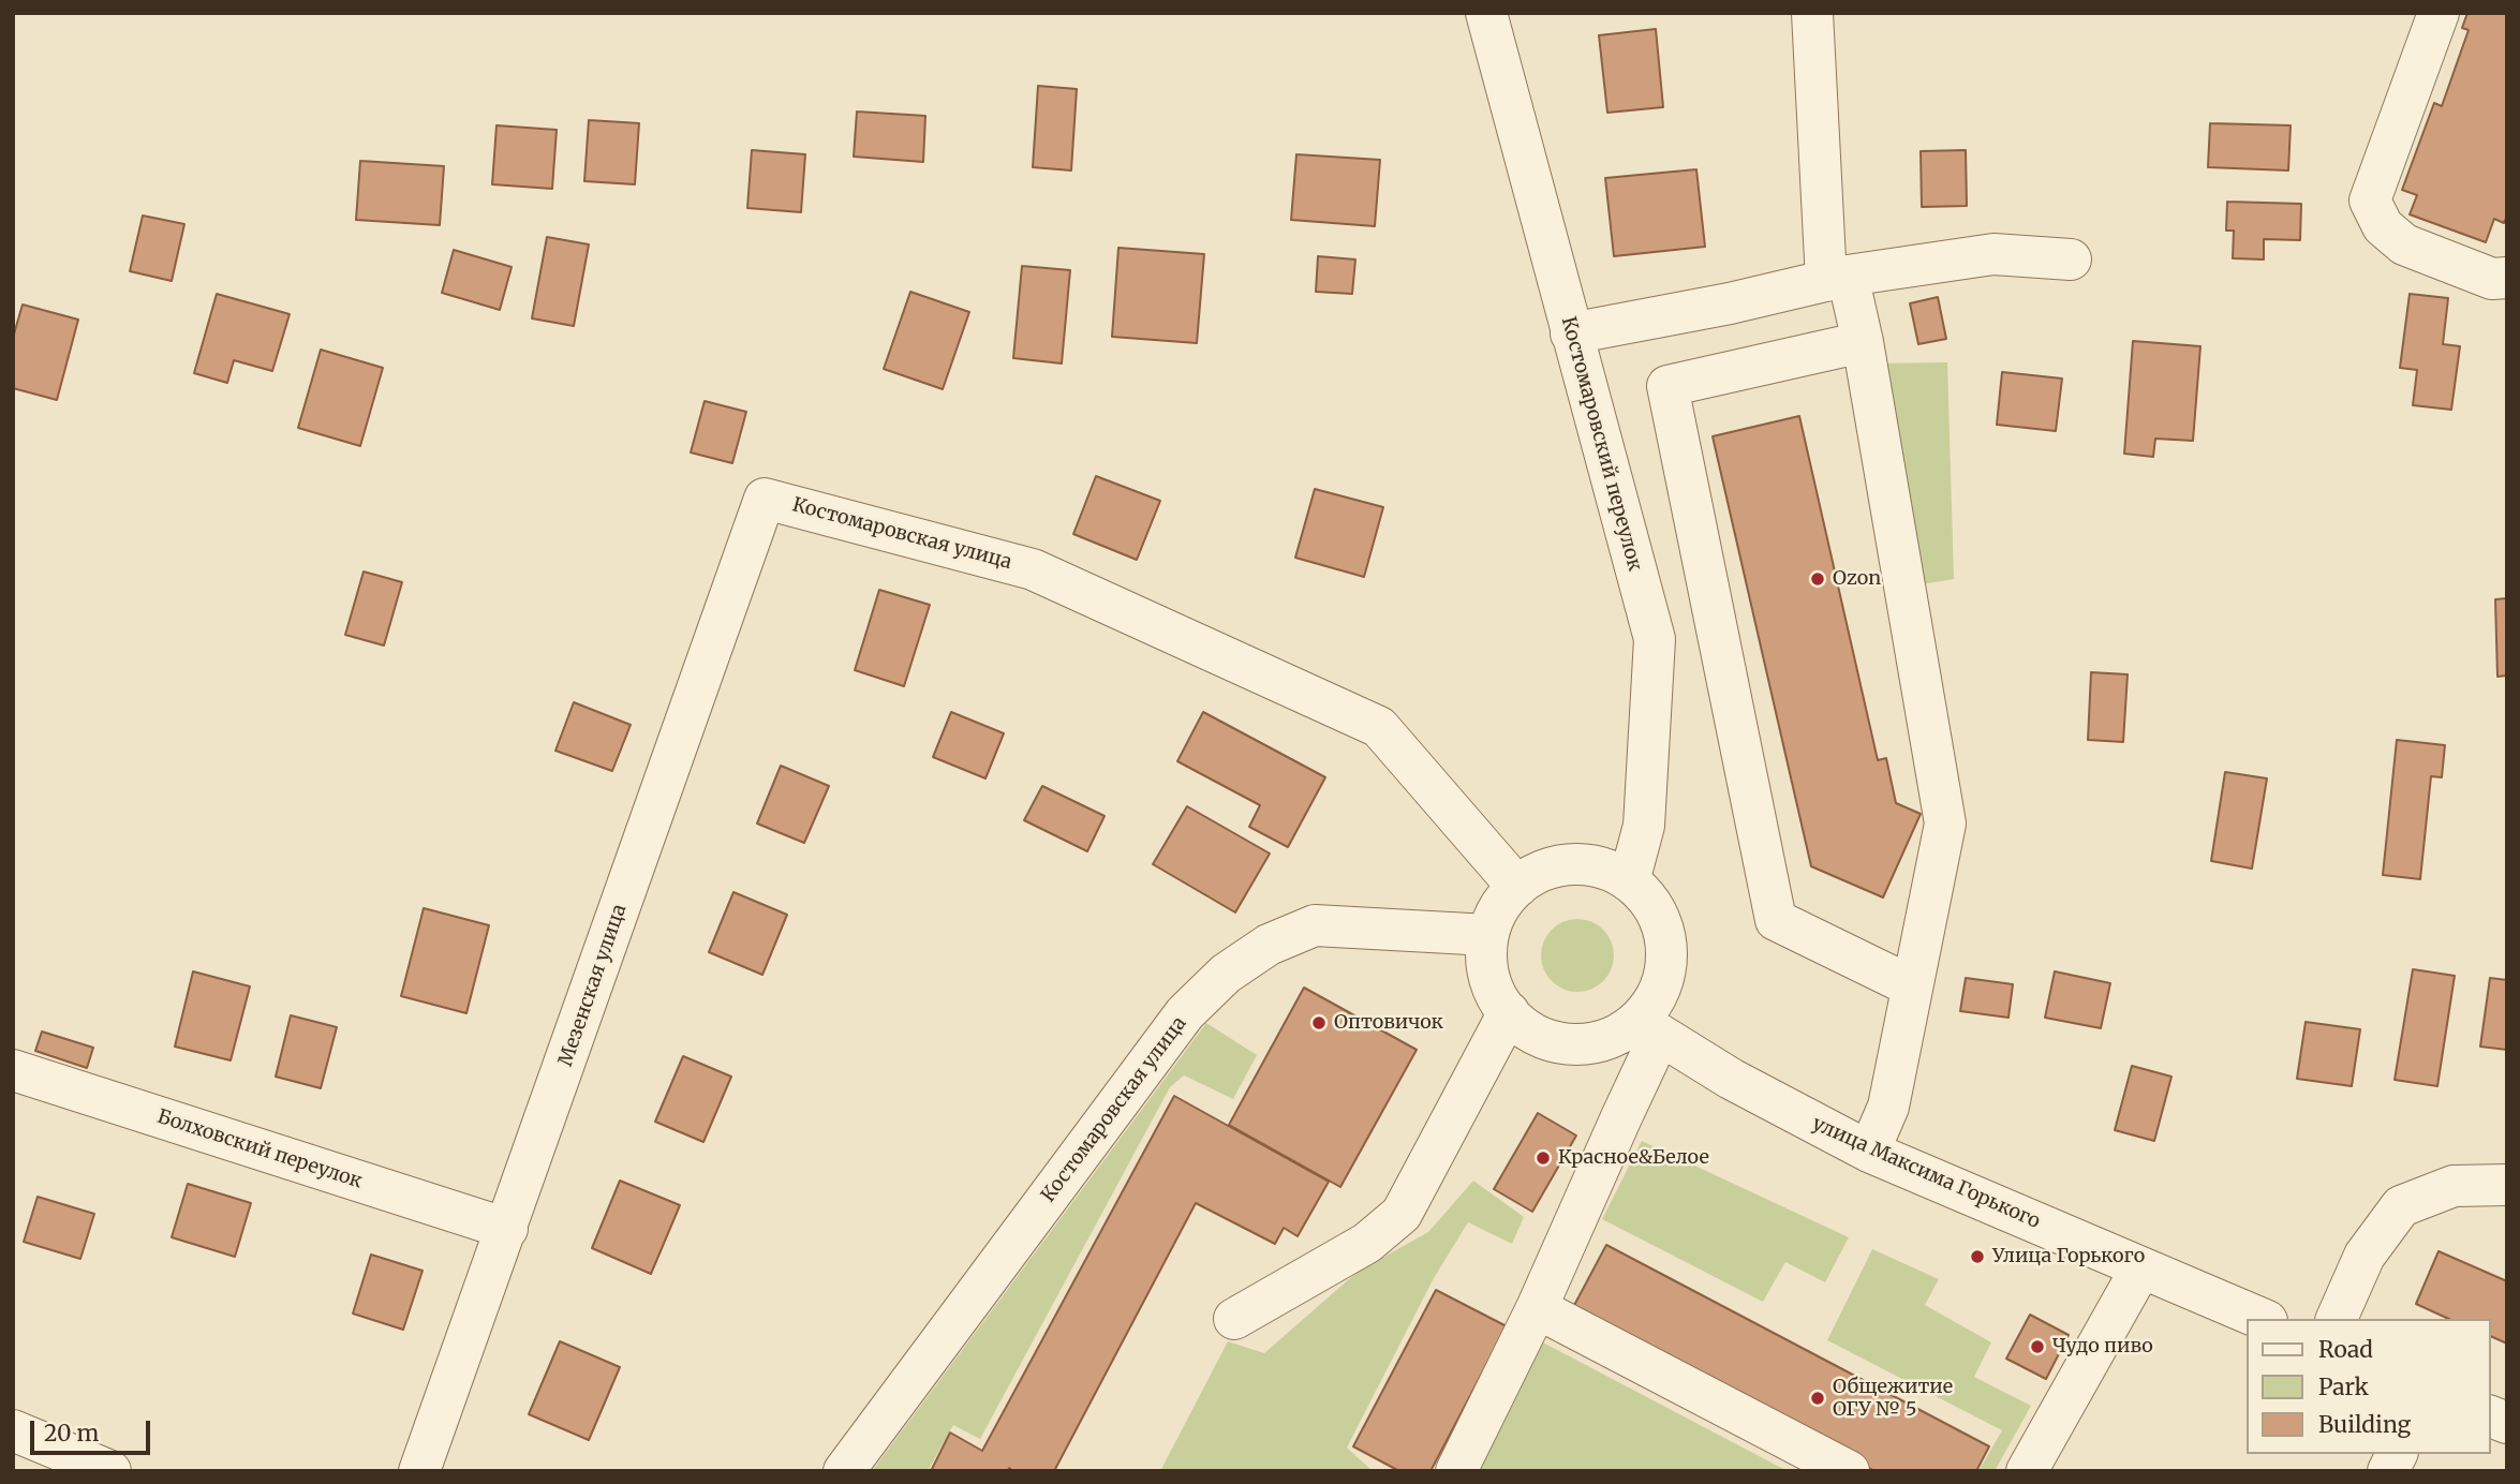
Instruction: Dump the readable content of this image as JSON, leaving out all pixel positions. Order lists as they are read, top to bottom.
{
  "streets": {
    "street": [
      "Костомаровский переулок",
      "Костомаровская улица",
      "Мезенская улица",
      "Болховский переулок",
      "улица Максима Горького"
    ]
  },
  "crossings": [
    ["Костомаровский переулок", "Костомаровская улица"],
    ["Костомаровский переулок", "улица Максима Горького"],
    ["Костомаровская улица", "Мезенская улица"],
    ["Костомаровская улица", "улица Максима Горького"],
    ["Мезенская улица", "Болховский переулок"]
  ],
  "places": [
    "Ozon",
    "Оптовичок",
    "Красное&Белое",
    "Улица Горького",
    "Чудо пиво",
    "Общежитие ОГУ № 5"
  ],
  "legend": ["Road", "Park", "Building"],
  "scale_bar": "20 m"
}
